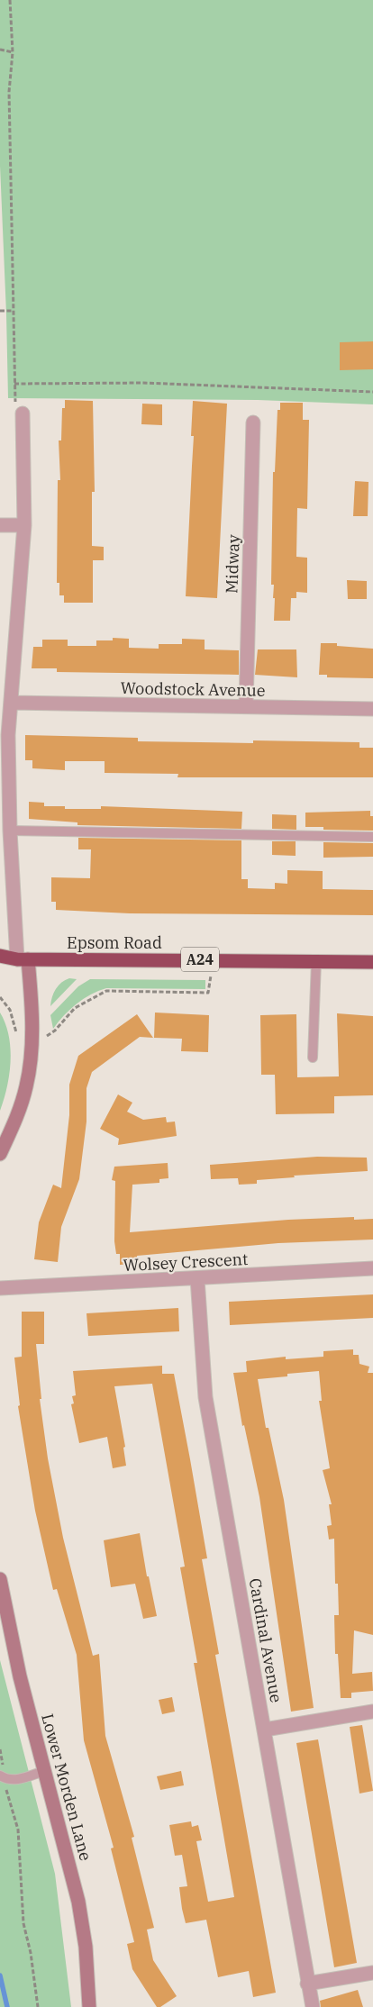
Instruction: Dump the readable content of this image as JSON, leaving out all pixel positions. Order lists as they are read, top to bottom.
{
  "streets": {
    "highway": ["Epsom Road", "A24"],
    "street": [
      "Midway",
      "Woodstock Avenue",
      "Wolsey Crescent",
      "Cardinal Avenue",
      "Lower Morden Lane"
    ]
  },
  "crossings": [
    ["Midway", "Woodstock Avenue"],
    ["Wolsey Crescent", "Cardinal Avenue"]
  ]
}
